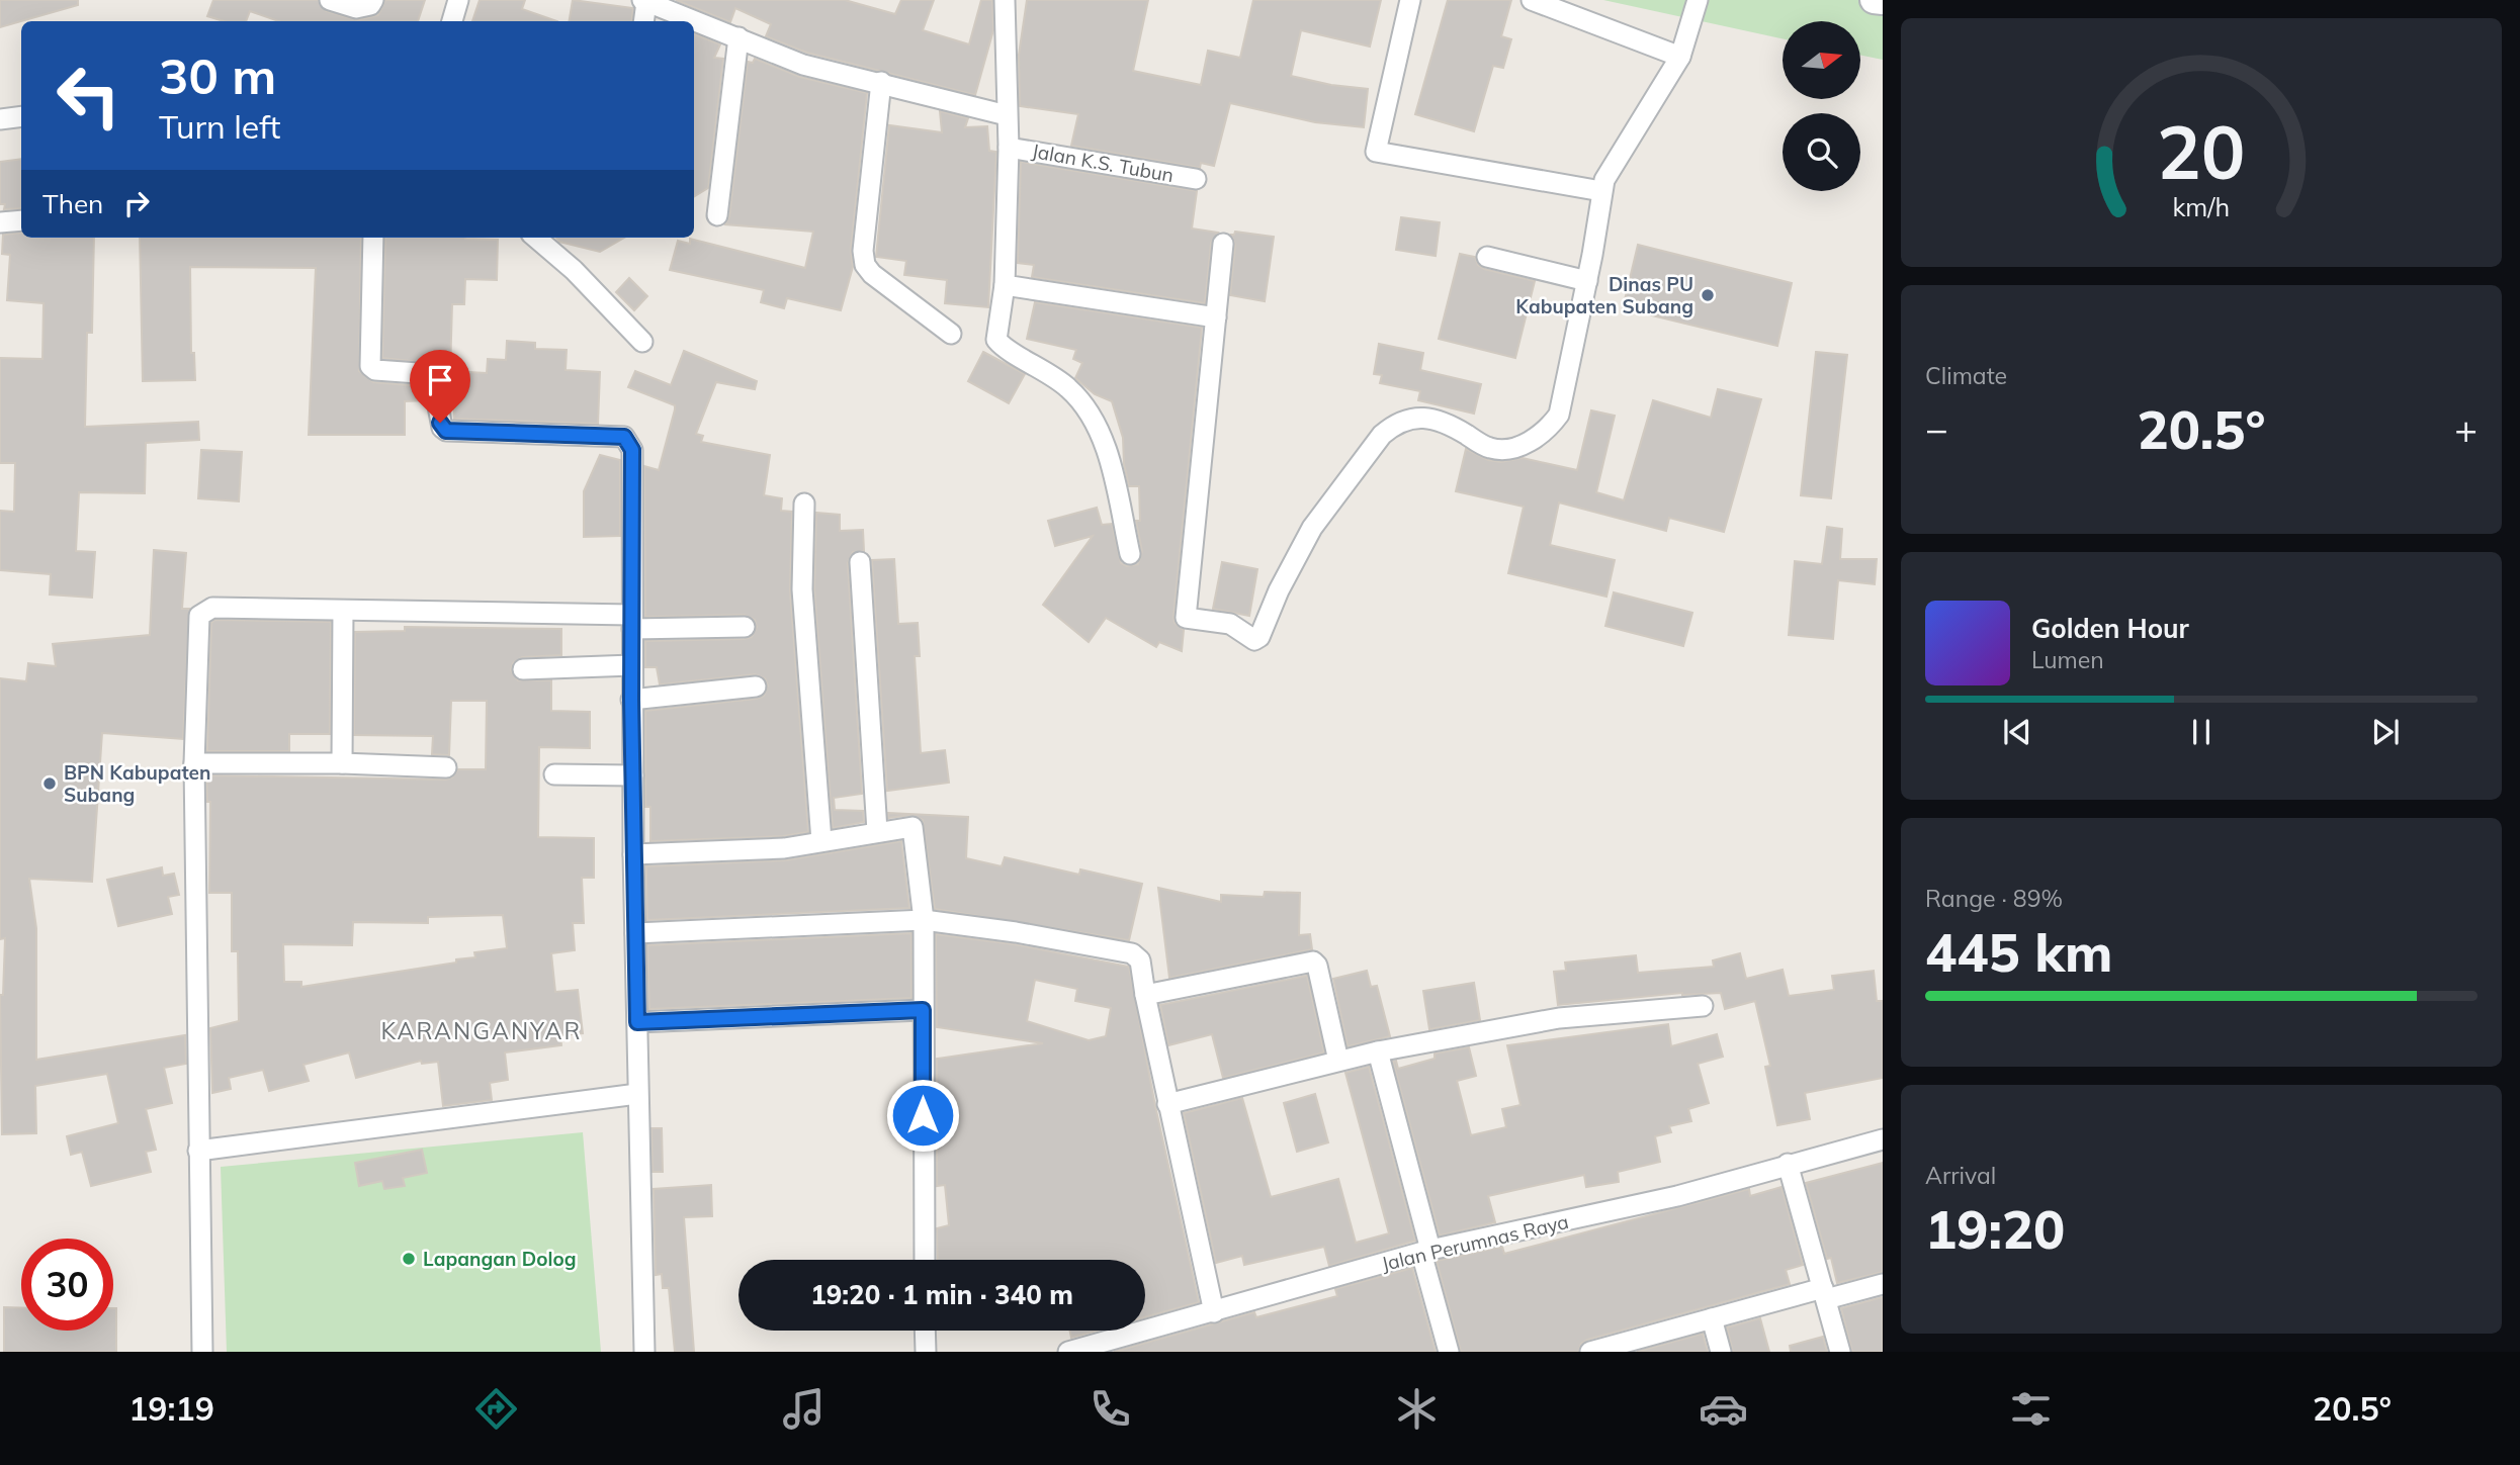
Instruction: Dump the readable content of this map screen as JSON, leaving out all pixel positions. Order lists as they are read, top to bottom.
{
  "streets": {
    "street": ["Jalan K.S. Tubun", "Jalan Perumnas Raya"]
  },
  "districts": ["KARANGANYAR"],
  "places": ["Dinas PU Kabupaten Subang", "BPN Kabupaten Subang", "Lapangan Dolog"],
  "north": "right",
  "page": {
    "turn": ["30 m", "Turn left"],
    "then": "Then",
    "tile": [
      "Climate",
      ["Range · 89%", "445 km"],
      ["Arrival", "19:20"]
    ],
    "heat": ["−", "20.5°", "+"],
    "song": ["Golden Hour", "Lumen"],
    "limit": "30",
    "trip": "19:20 · 1 min · 340 m",
    "tabs": ["19:19", "20.5°"],
    "gauge": ["20", "km/h"]
  }
}
